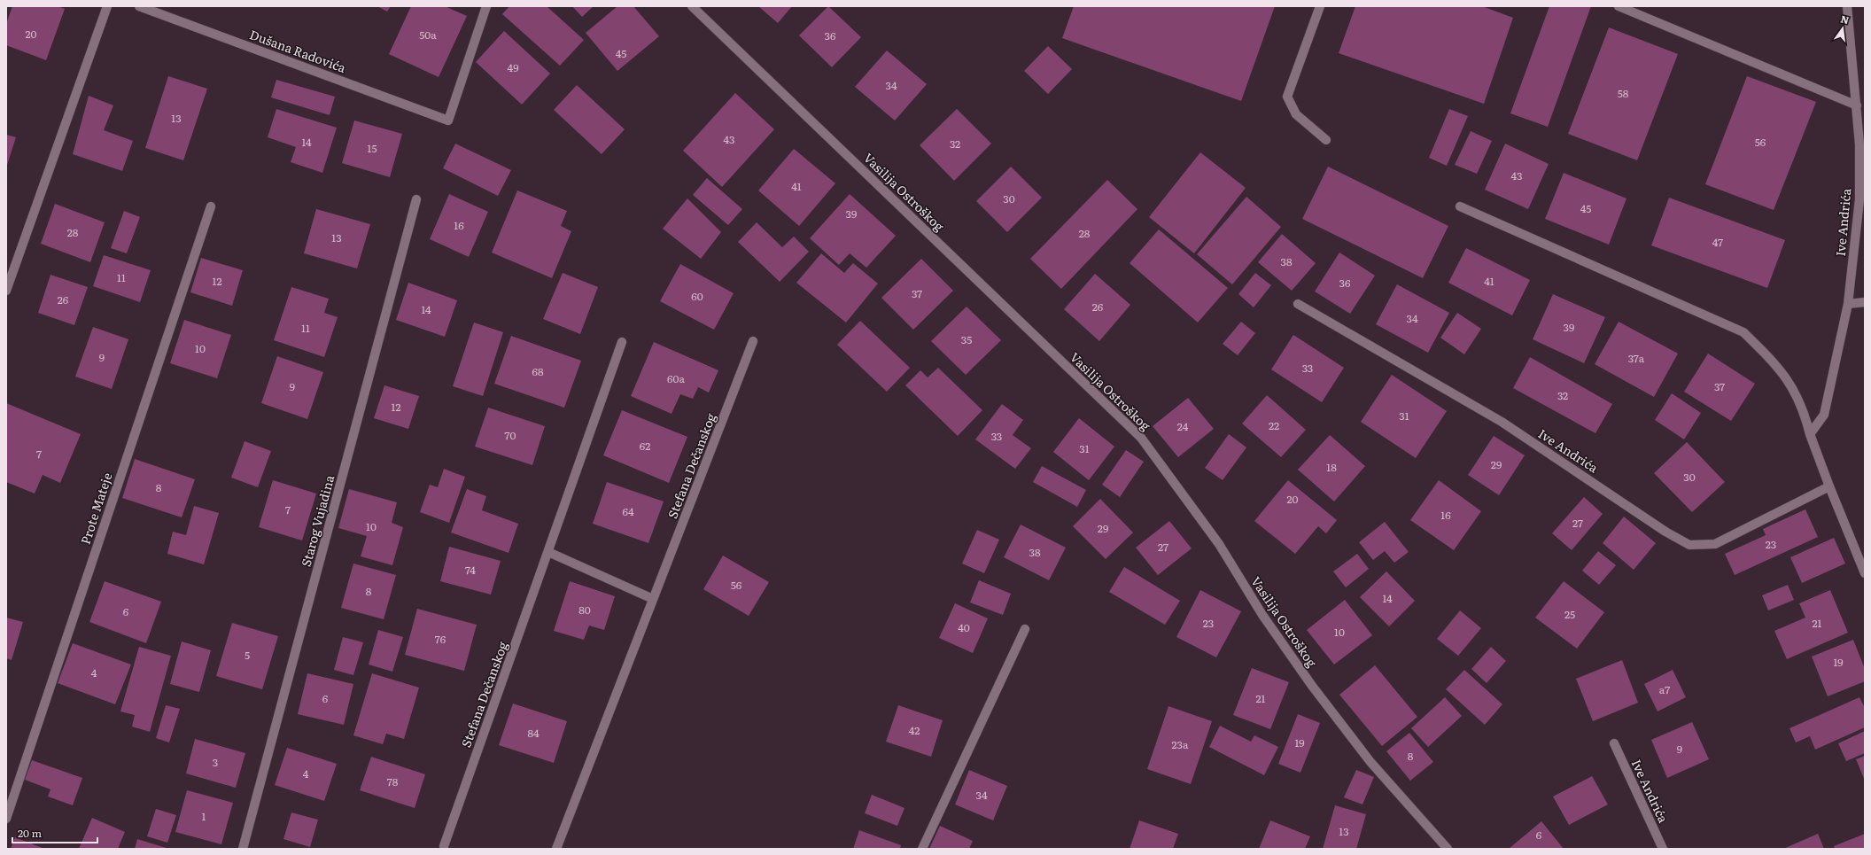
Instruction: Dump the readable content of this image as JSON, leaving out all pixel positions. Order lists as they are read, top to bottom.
{
  "streets": {
    "street": [
      "Dušana Radovića",
      "Vasilija Ostroškog",
      "Ive Andrića",
      "Stefana Dečanskog",
      "Prote Mateje",
      "Starog Vujadina"
    ]
  },
  "house_numbers": [
    "20",
    "50a",
    "36",
    "45",
    "49",
    "34",
    "58",
    "13",
    "43",
    "14",
    "56",
    "32",
    "15",
    "43",
    "41",
    "30",
    "45",
    "39",
    "16",
    "28",
    "28",
    "13",
    "47",
    "38",
    "11",
    "12",
    "41",
    "36",
    "37",
    "60",
    "26",
    "26",
    "14",
    "34",
    "39",
    "11",
    "35",
    "10",
    "9",
    "37a",
    "33",
    "68",
    "60a",
    "9",
    "37",
    "32",
    "12",
    "31",
    "22",
    "24",
    "70",
    "33",
    "62",
    "31",
    "7",
    "29",
    "18",
    "30",
    "8",
    "20",
    "7",
    "64",
    "16",
    "27",
    "10",
    "29",
    "23",
    "27",
    "38",
    "74",
    "56",
    "8",
    "14",
    "80",
    "6",
    "25",
    "23",
    "21",
    "40",
    "10",
    "76",
    "5",
    "19",
    "4",
    "a7",
    "6",
    "21",
    "42",
    "84",
    "19",
    "23a",
    "9",
    "8",
    "3",
    "4",
    "78",
    "34",
    "1",
    "13",
    "6"
  ],
  "scale_bar": "20 m",
  "north": "top"
}
